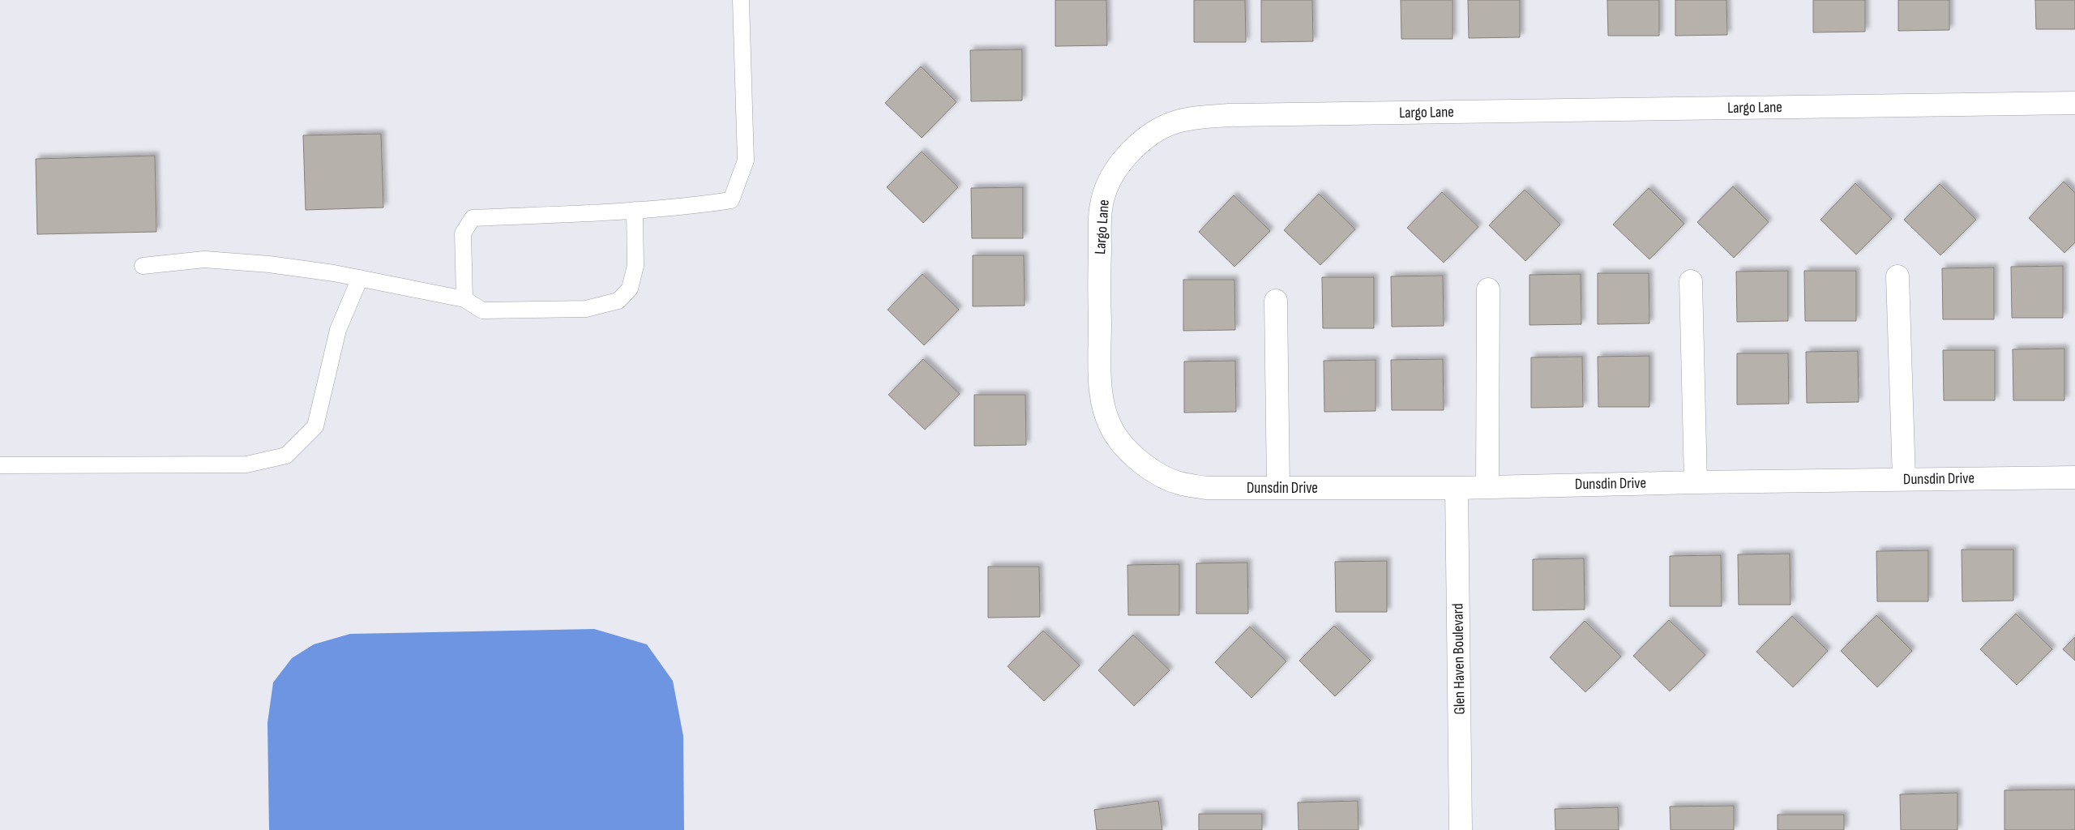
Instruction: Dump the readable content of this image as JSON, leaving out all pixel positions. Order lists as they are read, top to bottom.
{
  "streets": {
    "street": ["Largo Lane", "Dunsdin Drive", "Glen Haven Boulevard"]
  },
  "crossings": [
    ["Largo Lane", "Dunsdin Drive"],
    ["Dunsdin Drive", "Glen Haven Boulevard"]
  ]
}
